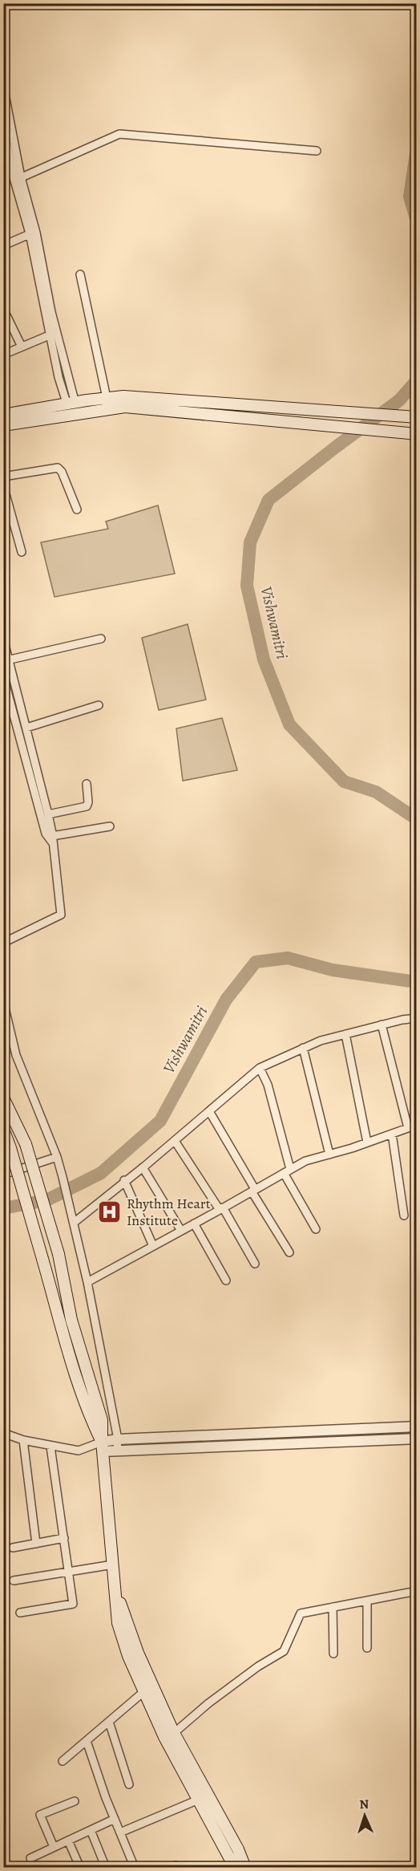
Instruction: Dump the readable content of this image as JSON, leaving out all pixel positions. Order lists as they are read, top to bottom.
{
  "water": ["Vishwamitri"],
  "places": {
    "hospital": ["Rhythm Heart Institute"]
  },
  "north": "top"
}
